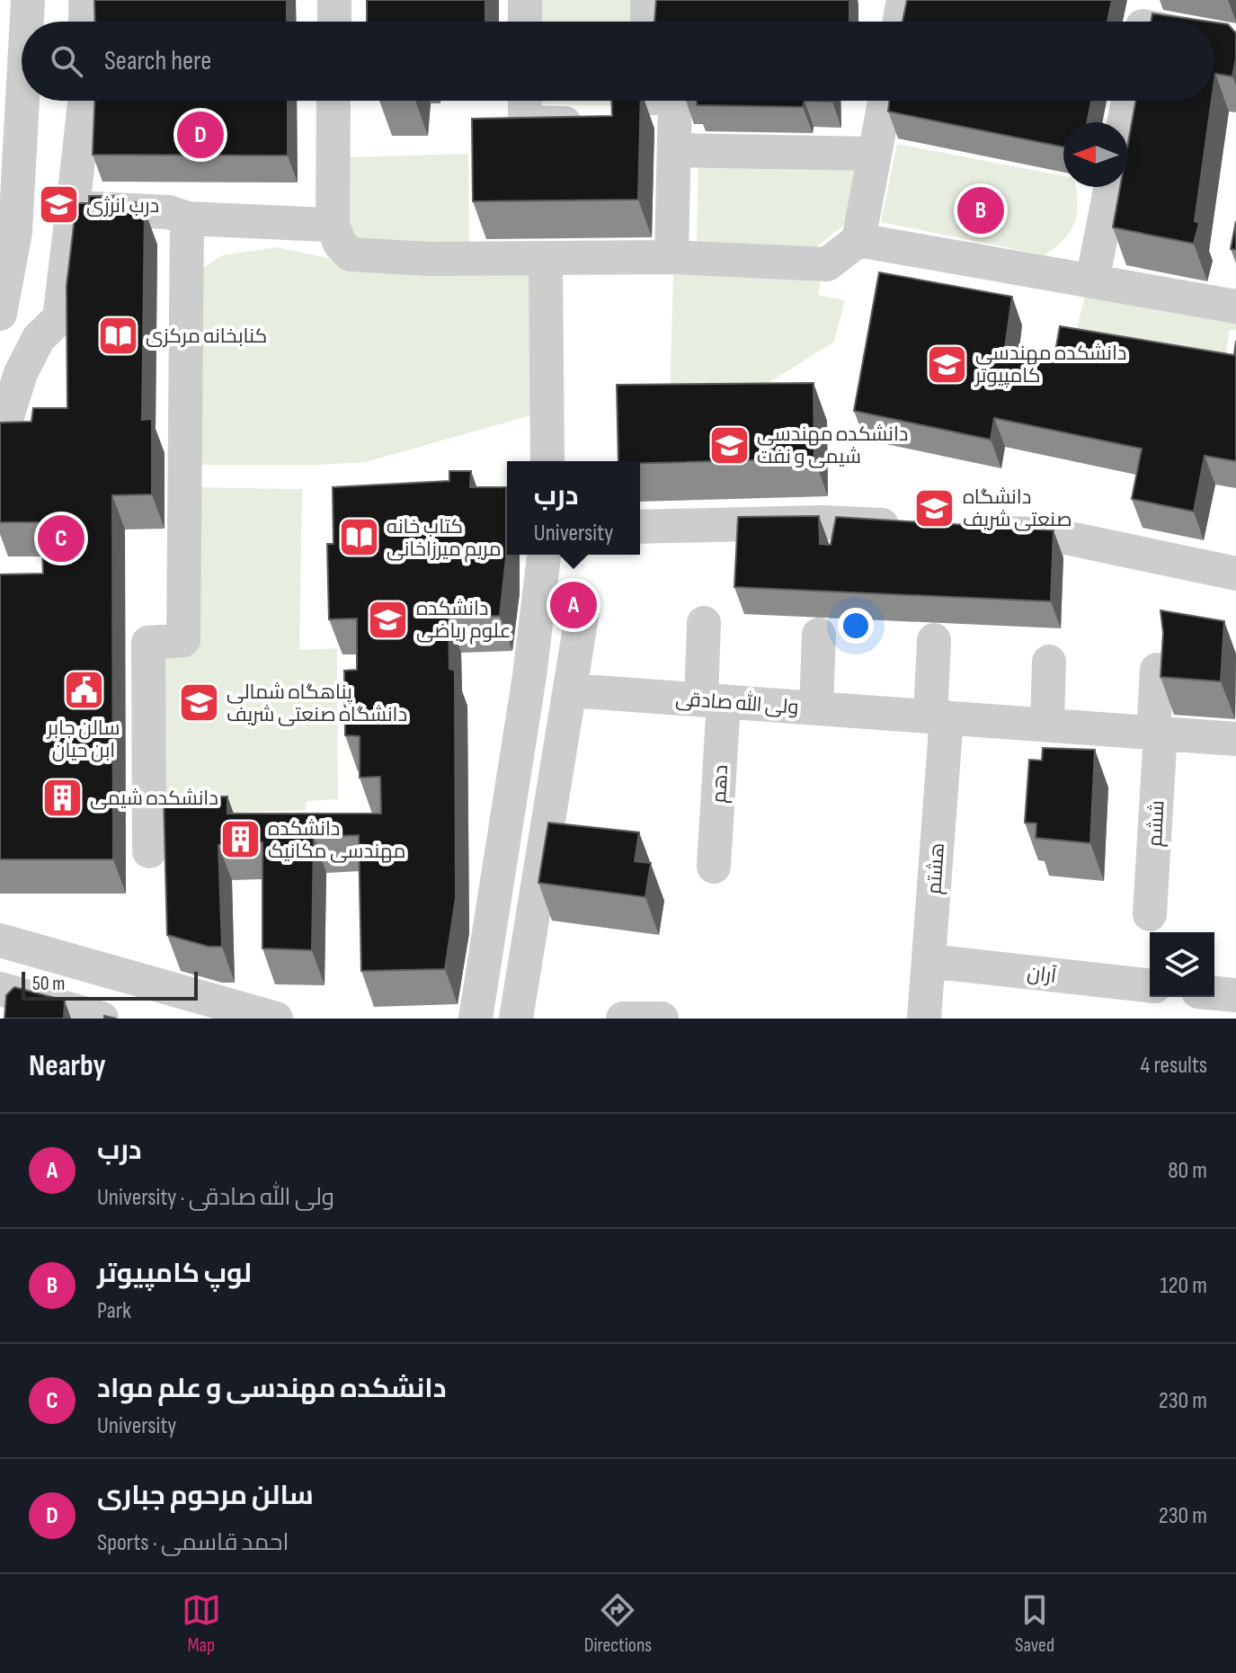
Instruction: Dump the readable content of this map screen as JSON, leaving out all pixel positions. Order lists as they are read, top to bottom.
{
  "streets": {
    "street": [
      "ولی الله صادقی",
      "دهم",
      "ششم",
      "هشتم",
      "آران"
    ]
  },
  "crossings": [
    ["ولی الله صادقی", "دهم"],
    ["ولی الله صادقی", "ششم"],
    ["ولی الله صادقی", "هشتم"],
    ["هشتم", "آران"]
  ],
  "places": {
    "school or university": [
      "درب انرژی",
      "دانشکده مهندسی کامپیوتر",
      "دانشکده مهندسی شیمی و نفت",
      "دانشگاه صنعتی شریف",
      "دانشکده علوم ریاضی",
      "پناهگاه شمالی دانشگاه صنعتی شریف"
    ],
    "library": ["کنابخانه مرکزی", "کتاب خانه مریم میرزاخانی"],
    "public building": ["سالن جابر ابن حیان"],
    "building": ["دانشکده شیمی", "دانشکده مهندسی مکانیک"]
  },
  "scale_bar": "50 m",
  "north": "left",
  "page": {
    "search": "Search here",
    "pins": [
      "D",
      "B",
      "C",
      "A"
    ],
    "popup": ["درب", "University"],
    "scale": "50 m",
    "heading": ["Nearby", "4 results"],
    "list": [
      {
        "mark": "A",
        "name": "درب",
        "note": "University · ولی الله صادقی",
        "value": "80 m"
      },
      {
        "mark": "B",
        "name": "لوپ کامپیوتر",
        "note": "Park",
        "value": "120 m"
      },
      {
        "mark": "C",
        "name": "دانشکده مهندسی و علم مواد",
        "note": "University",
        "value": "230 m"
      },
      {
        "mark": "D",
        "name": "سالن مرحوم جباری",
        "note": "Sports · احمد قاسمی",
        "value": "230 m"
      }
    ],
    "nav": ["Map", "Directions", "Saved"]
  }
}
